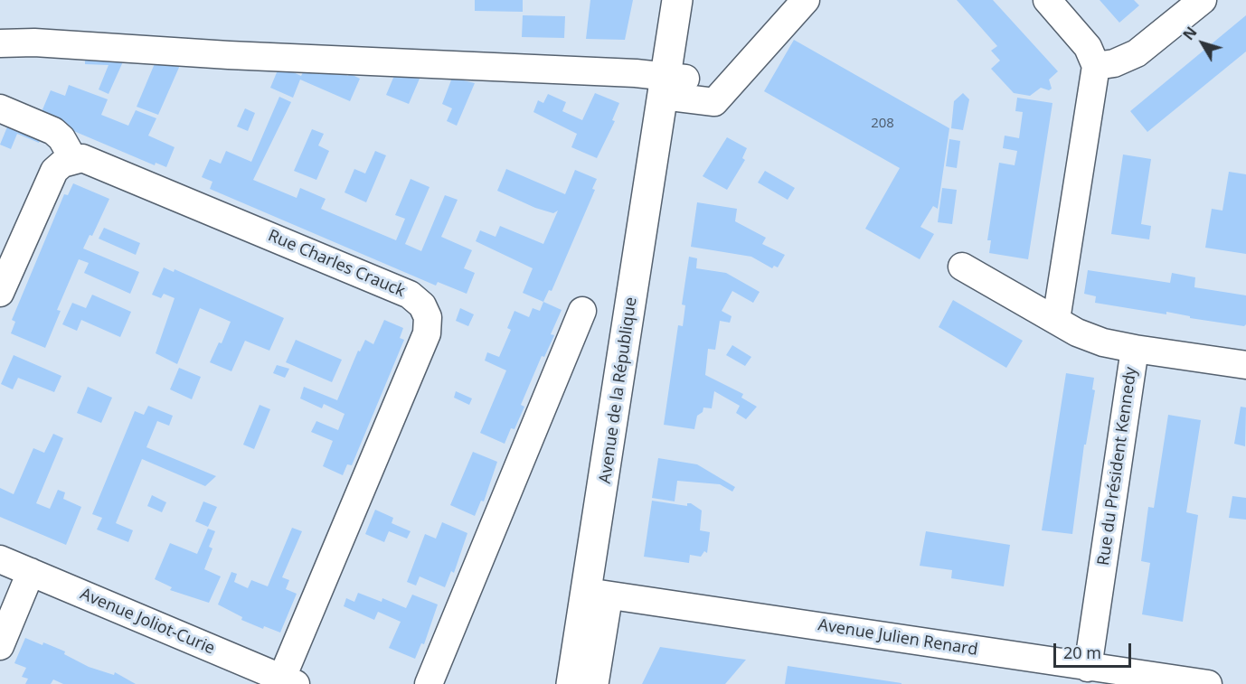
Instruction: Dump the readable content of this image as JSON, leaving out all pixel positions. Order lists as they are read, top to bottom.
{
  "streets": {
    "main road": ["Avenue de la République"],
    "street": [
      "Rue Charles Crauck",
      "Rue du Président Kennedy",
      "Avenue Joliot-Curie",
      "Avenue Julien Renard"
    ]
  },
  "crossings": [
    ["Rue Charles Crauck", "Avenue Joliot-Curie"],
    ["Avenue de la République", "Avenue Julien Renard"],
    ["Rue du Président Kennedy", "Avenue Julien Renard"]
  ],
  "house_numbers": ["208"],
  "scale_bar": "20 m",
  "north": "top left"
}
